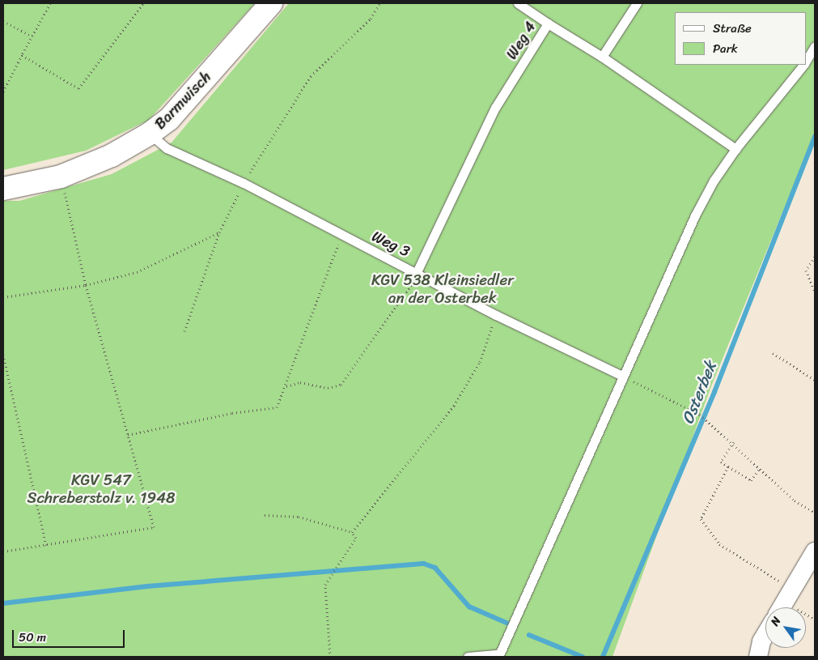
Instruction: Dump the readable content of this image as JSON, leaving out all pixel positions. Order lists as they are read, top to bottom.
{
  "streets": {
    "street": ["Barmwisch"],
    "lane": ["Weg 4", "Weg 3"]
  },
  "crossings": [
    ["Weg 4", "Weg 3"],
    ["Barmwisch", "Weg 3"]
  ],
  "water": ["Osterbek"],
  "parks": ["KGV 538 Kleinsiedler an der Osterbek", "KGV 547 Schreberstolz v. 1948"],
  "legend": ["Straße", "Park"],
  "scale_bar": "50 m",
  "north": "top left"
}
